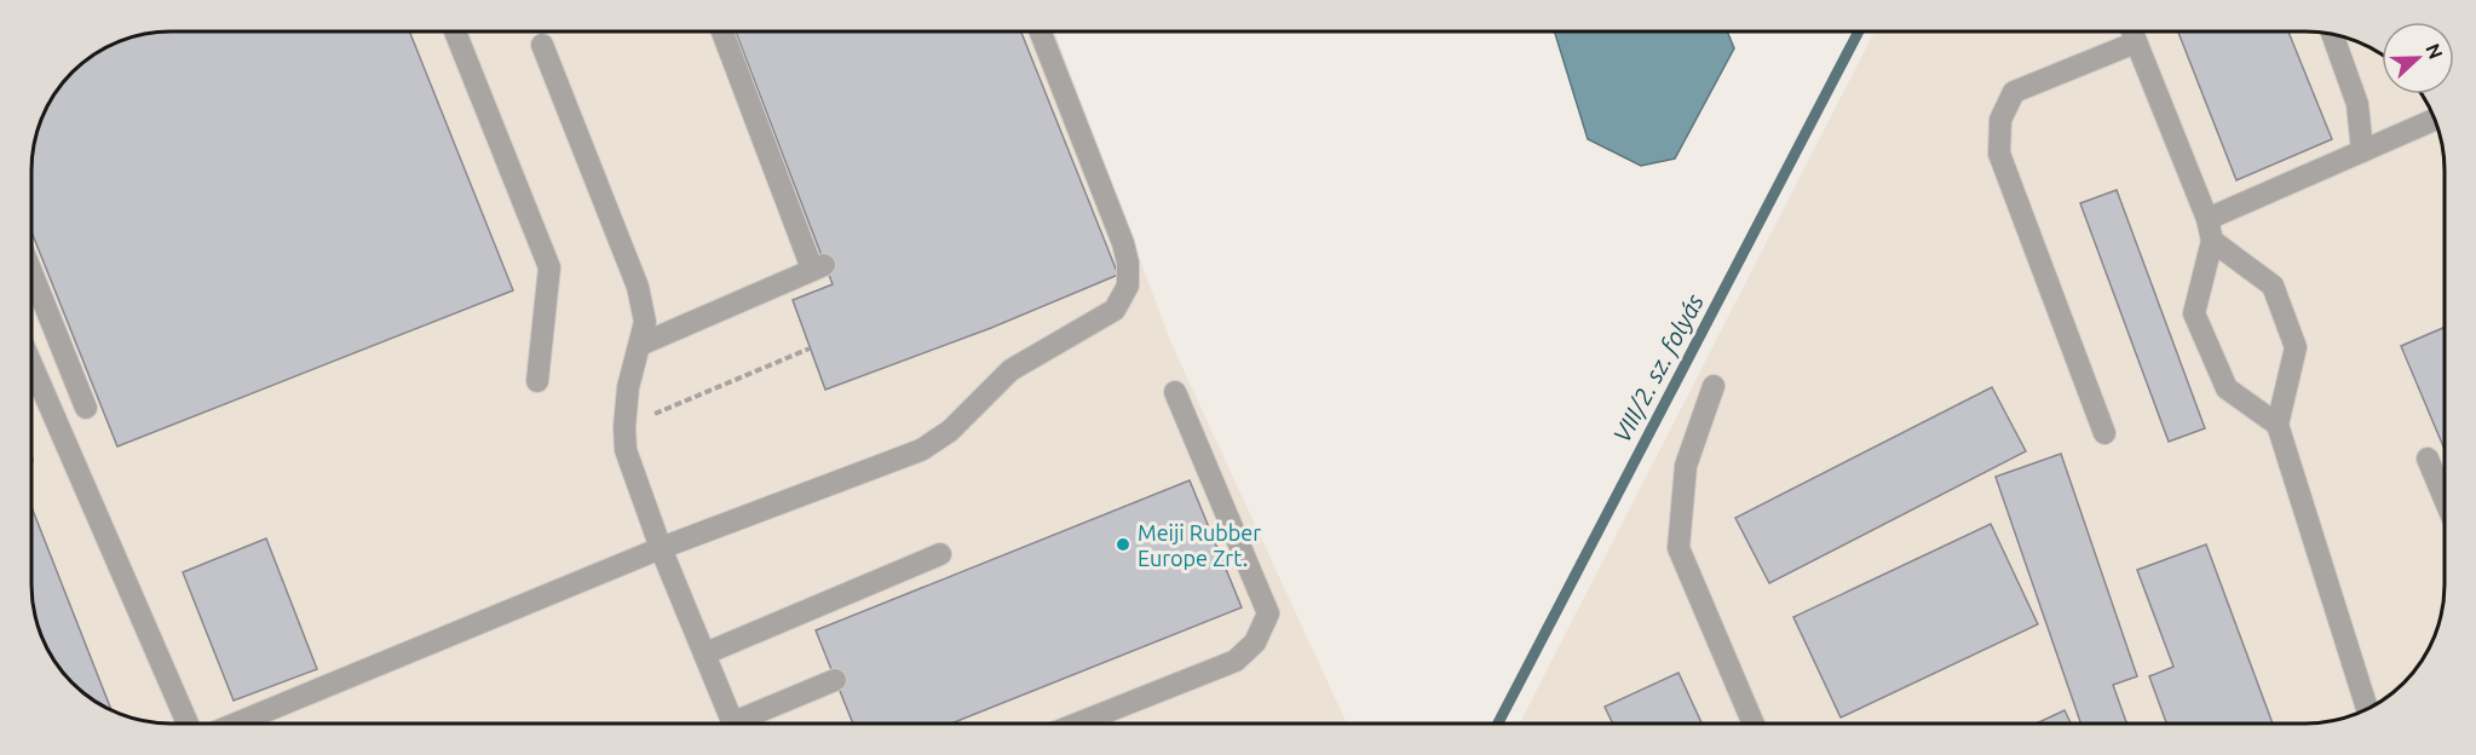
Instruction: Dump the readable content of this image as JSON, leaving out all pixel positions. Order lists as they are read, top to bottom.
{
  "water": ["VIII/2. sz. folyás"],
  "places": ["Meiji Rubber Europe Zrt."],
  "north": "right"
}
